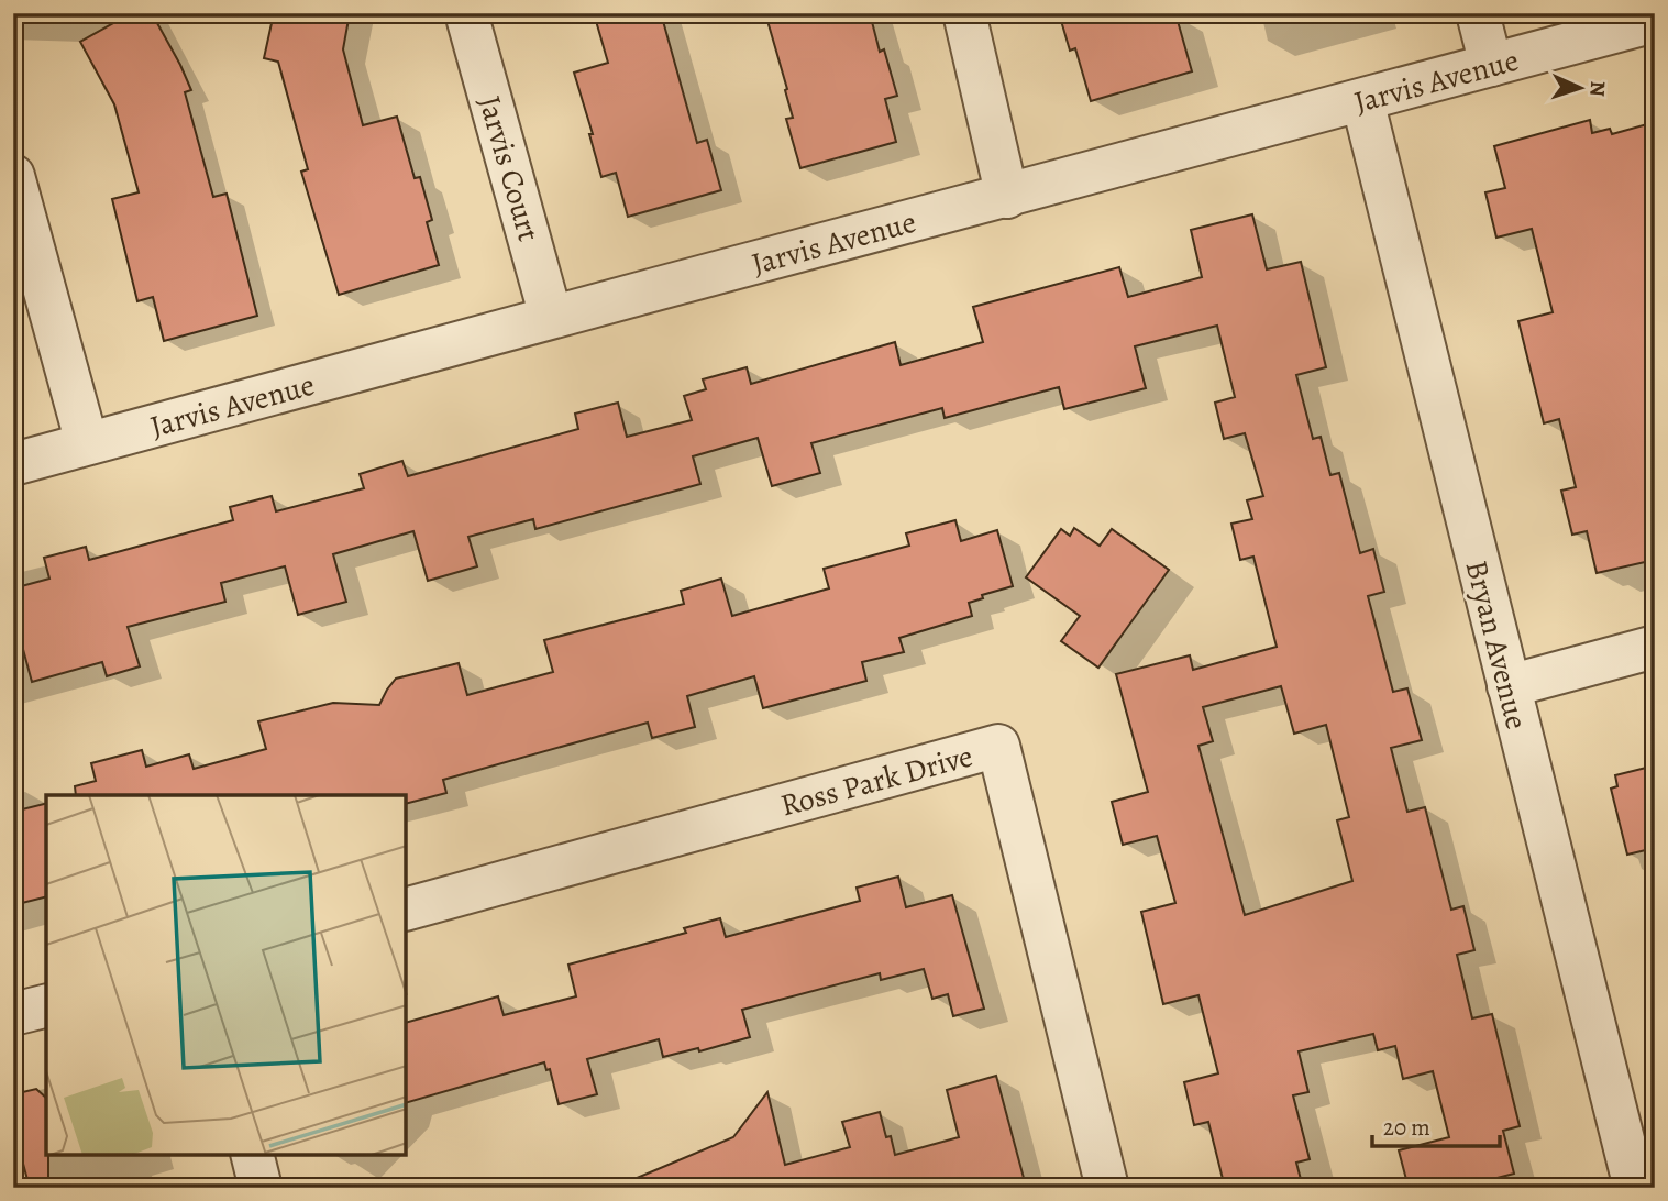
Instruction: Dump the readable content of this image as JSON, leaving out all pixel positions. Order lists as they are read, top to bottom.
{
  "streets": {
    "street": [
      "Jarvis Avenue",
      "Jarvis Court",
      "Bryan Avenue",
      "Ross Park Drive"
    ]
  },
  "crossings": [
    ["Jarvis Avenue", "Jarvis Court"],
    ["Jarvis Avenue", "Bryan Avenue"]
  ],
  "scale_bar": "20 m",
  "north": "right"
}
